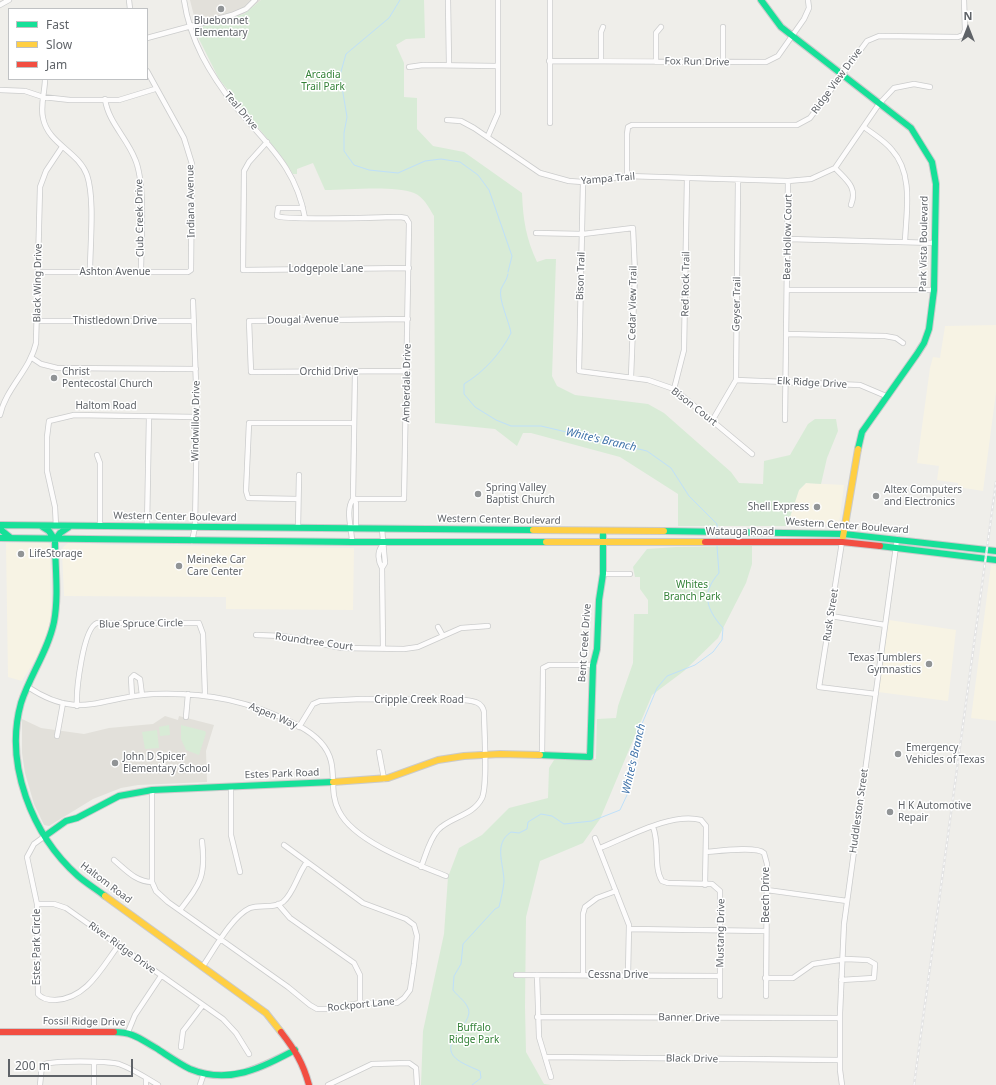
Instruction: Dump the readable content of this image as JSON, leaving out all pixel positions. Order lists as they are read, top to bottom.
{
  "streets": {
    "main road": [
      "Park Vista Boulevard",
      "Haltom Road",
      "Western Center Boulevard",
      "Watauga Road",
      "Bent Creek Drive",
      "Estes Park Road",
      "Fossil Ridge Drive"
    ],
    "street": [
      "Fox Run Drive",
      "Ridge View Drive",
      "Teal Drive",
      "Yampa Trail",
      "Indiana Avenue",
      "Club Creek Drive",
      "Bear Hollow Court",
      "Lodgepole Lane",
      "Ashton Avenue",
      "Bison Trail",
      "Black Wing Drive",
      "Red Rock Trail",
      "Cedar View Trail",
      "Geyser Trail",
      "Dougal Avenue",
      "Thistledown Drive",
      "Orchid Drive",
      "Amberdale Drive",
      "Elk Ridge Drive",
      "Bison Court",
      "Windwillow Drive",
      "Rusk Street",
      "Blue Spruce Circle",
      "Roundtree Court",
      "Cripple Creek Road",
      "Aspen Way",
      "Huddleston Street",
      "Beech Drive",
      "Mustang Drive",
      "Estes Park Circle",
      "River Ridge Drive",
      "Cessna Drive",
      "Rockport Lane",
      "Banner Drive",
      "Black Drive"
    ]
  },
  "crossings": [
    ["Fox Run Drive", "Park Vista Boulevard"],
    ["Ridge View Drive", "Yampa Trail"],
    ["Ridge View Drive", "Park Vista Boulevard"],
    ["Teal Drive", "Lodgepole Lane"],
    ["Teal Drive", "Amberdale Drive"],
    ["Yampa Trail", "Bear Hollow Court"],
    ["Yampa Trail", "Bison Trail"],
    ["Yampa Trail", "Red Rock Trail"],
    ["Yampa Trail", "Geyser Trail"],
    ["Indiana Avenue", "Ashton Avenue"],
    ["Club Creek Drive", "Ashton Avenue"],
    ["Bear Hollow Court", "Elk Ridge Drive"],
    ["Park Vista Boulevard", "Elk Ridge Drive"],
    ["Park Vista Boulevard", "Western Center Boulevard"],
    ["Park Vista Boulevard", "Watauga Road"],
    ["Park Vista Boulevard", "Rusk Street"],
    ["Lodgepole Lane", "Amberdale Drive"],
    ["Ashton Avenue", "Black Wing Drive"],
    ["Bison Trail", "Cedar View Trail"],
    ["Bison Trail", "Bison Court"],
    ["Black Wing Drive", "Thistledown Drive"],
    ["Red Rock Trail", "Bison Court"],
    ["Cedar View Trail", "Bison Court"],
    ["Geyser Trail", "Elk Ridge Drive"],
    ["Geyser Trail", "Bison Court"],
    ["Dougal Avenue", "Orchid Drive"],
    ["Dougal Avenue", "Amberdale Drive"],
    ["Thistledown Drive", "Windwillow Drive"],
    ["Orchid Drive", "Amberdale Drive"],
    ["Haltom Road", "Windwillow Drive"],
    ["Haltom Road", "Western Center Boulevard"],
    ["Haltom Road", "Aspen Way"],
    ["Haltom Road", "Estes Park Road"],
    ["Haltom Road", "Fossil Ridge Drive"],
    ["Windwillow Drive", "Western Center Boulevard"],
    ["Western Center Boulevard", "Bent Creek Drive"],
    ["Western Center Boulevard", "Huddleston Street"],
    ["Watauga Road", "Rusk Street"],
    ["Watauga Road", "Bent Creek Drive"],
    ["Watauga Road", "Huddleston Street"],
    ["Rusk Street", "Huddleston Street"],
    ["Blue Spruce Circle", "Aspen Way"],
    ["Bent Creek Drive", "Estes Park Road"],
    ["Cripple Creek Road", "Aspen Way"],
    ["Cripple Creek Road", "Estes Park Road"],
    ["Aspen Way", "Estes Park Road"],
    ["Estes Park Road", "Estes Park Circle"],
    ["Huddleston Street", "Banner Drive"],
    ["Huddleston Street", "Black Drive"],
    ["Mustang Drive", "Cessna Drive"],
    ["Estes Park Circle", "River Ridge Drive"]
  ],
  "water": ["White's Branch"],
  "parks": ["Arcadia Trail Park", "Whites Branch Park", "Buffalo Ridge Park"],
  "places": [
    "Bluebonnet Elementary",
    "Christ Pentecostal Church",
    "Spring Valley Baptist Church",
    "Altex Computers and Electronics",
    "Shell Express",
    "LifeStorage",
    "Meineke Car Care Center",
    "Texas Tumblers Gymnastics",
    "Emergency Vehicles of Texas",
    "John D Spicer Elementary School",
    "H K Automotive Repair"
  ],
  "legend": ["Fast", "Slow", "Jam"],
  "scale_bar": "200 m",
  "north": "top"
}
